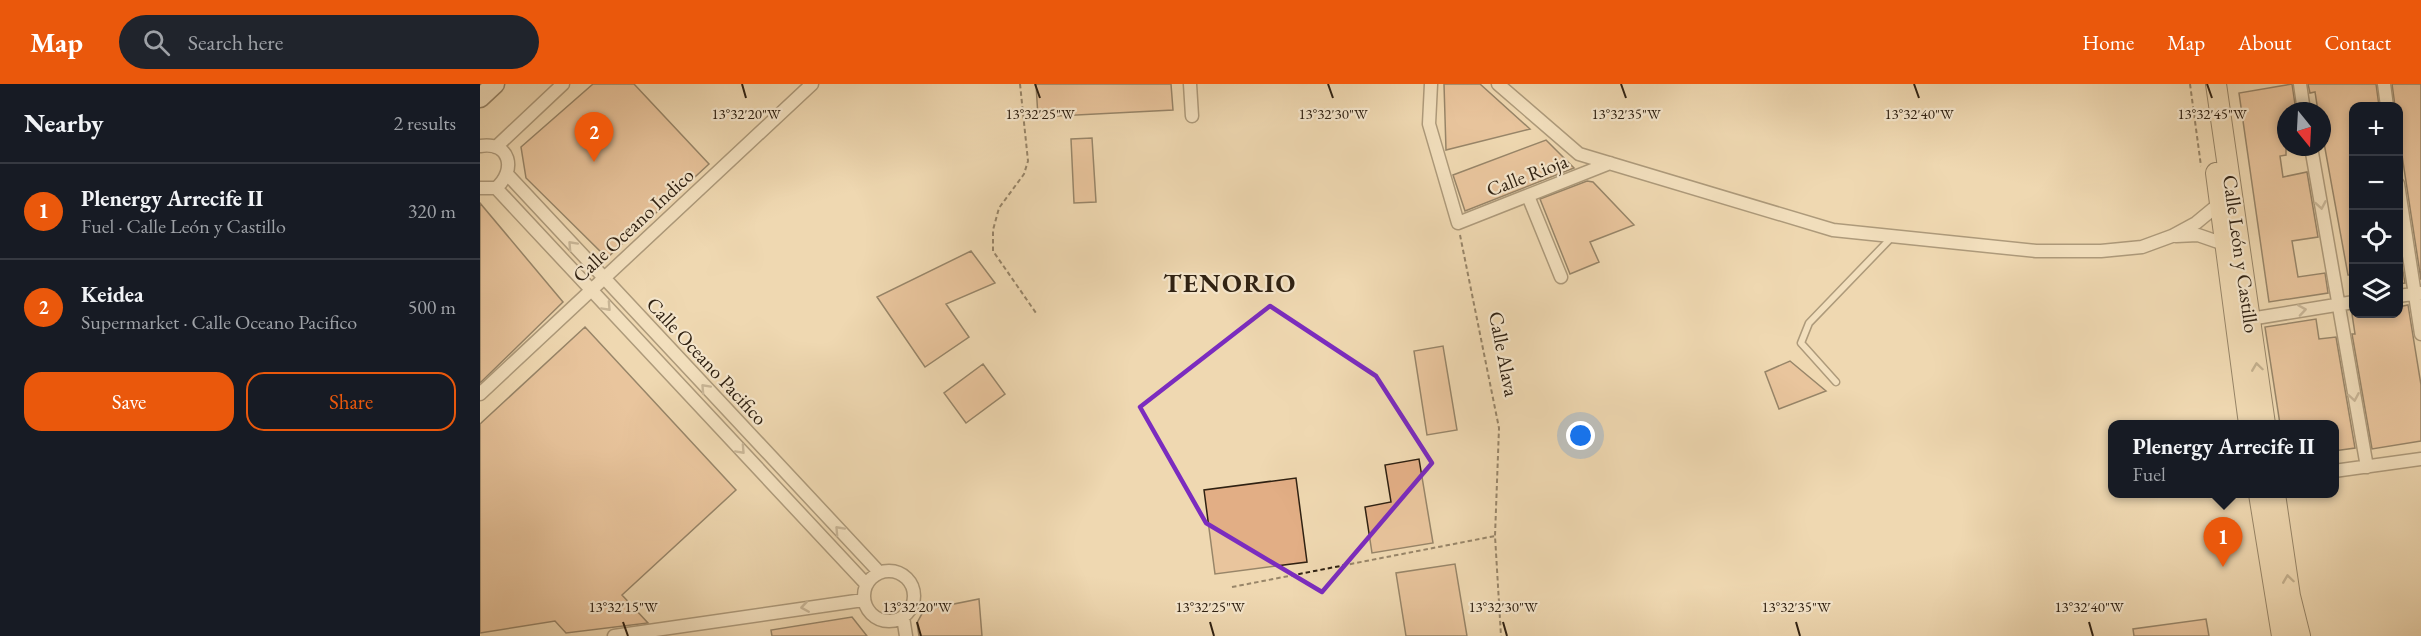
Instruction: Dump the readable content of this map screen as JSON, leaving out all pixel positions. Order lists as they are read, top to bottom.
{
  "streets": {
    "main road": ["Calle León y Castillo"],
    "street": ["Calle Rioja", "Calle Oceano Indico", "Calle Oceano Pacifico"],
    "path": ["Calle Alava"]
  },
  "crossings": [
    ["Calle Rioja", "Calle Alava"],
    ["Calle Oceano Indico", "Calle Oceano Pacifico"]
  ],
  "districts": ["TENORIO"],
  "north": "bottom",
  "page": {
    "header": "Map",
    "search": "Search here",
    "nav": [
      "Home",
      "Map",
      "About",
      "Contact"
    ],
    "heading": ["Nearby", "2 results"],
    "map_buttons": ["+", "−"],
    "pins": ["2", "1"],
    "list": [
      {
        "mark": "1",
        "name": "Plenergy Arrecife II",
        "note": "Fuel · Calle León y Castillo",
        "value": "320 m"
      },
      {
        "mark": "2",
        "name": "Keidea",
        "note": "Supermarket · Calle Oceano Pacifico",
        "value": "500 m"
      }
    ],
    "buttons": ["Save", "Share"],
    "popup": ["Plenergy Arrecife II", "Fuel"]
  },
  "coordinates": [
    "13°32'20\"W",
    "13°32'25\"W",
    "13°32'30\"W",
    "13°32'35\"W",
    "13°32'40\"W",
    "13°32'45\"W",
    "13°32'15\"W"
  ]
}
